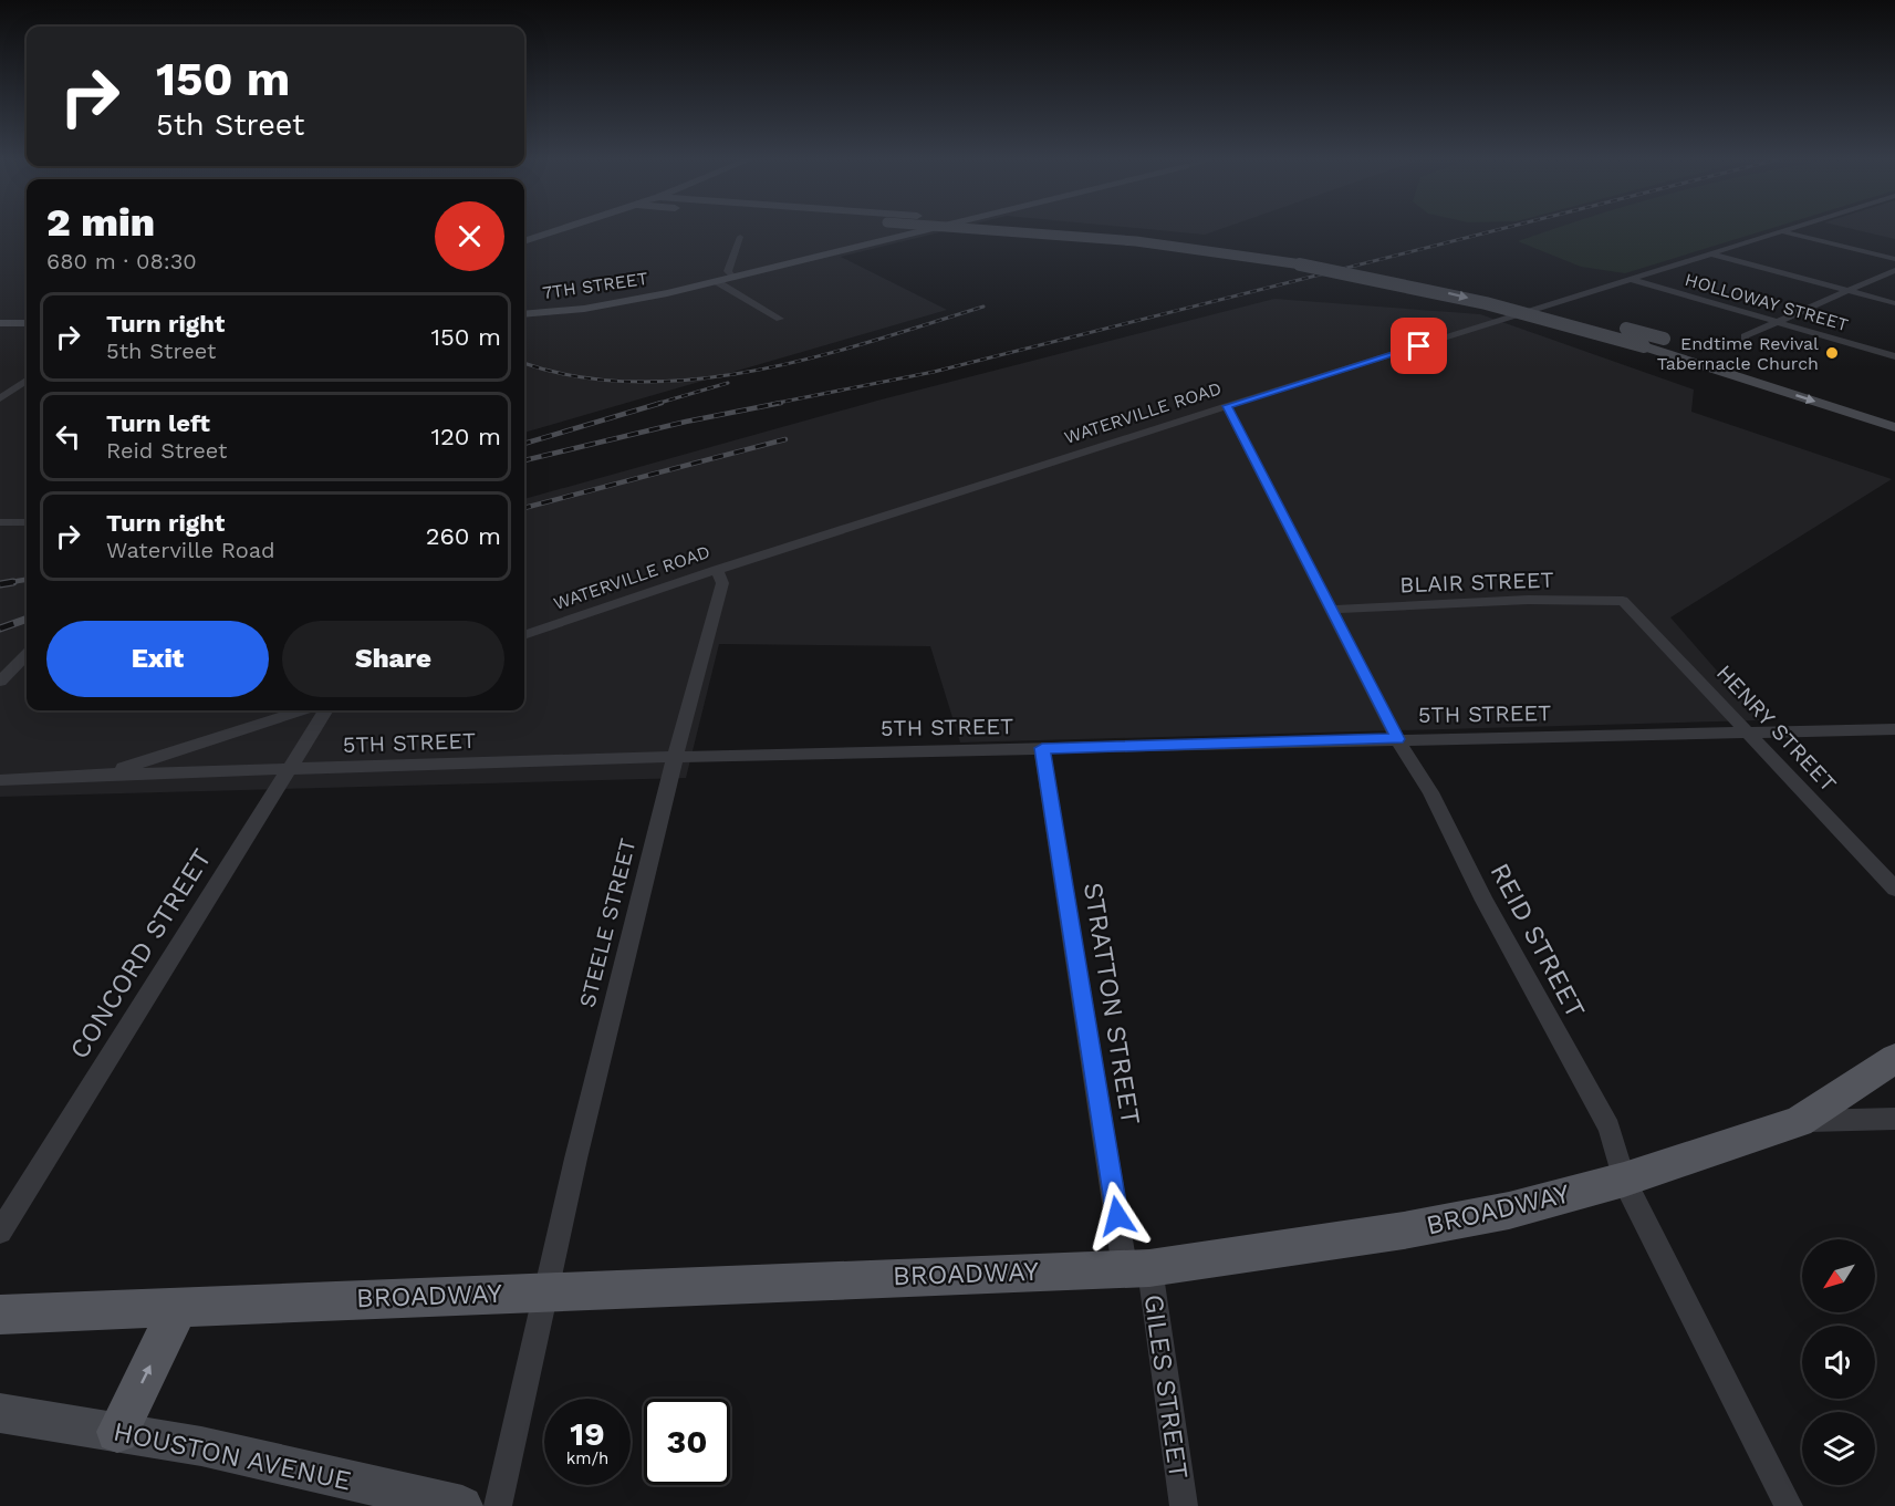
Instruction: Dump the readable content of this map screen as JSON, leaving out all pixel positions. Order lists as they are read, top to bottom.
{
  "streets": {
    "main road": ["BROADWAY"],
    "street": [
      "7TH STREET",
      "HOLLOWAY STREET",
      "WATERVILLE ROAD",
      "BLAIR STREET",
      "5TH STREET",
      "HENRY STREET",
      "STEELE STREET",
      "REID STREET",
      "CONCORD STREET",
      "STRATTON STREET",
      "GILES STREET",
      "HOUSTON AVENUE"
    ]
  },
  "crossings": [
    ["HOLLOWAY STREET", "WATERVILLE ROAD"],
    ["WATERVILLE ROAD", "STEELE STREET"],
    ["WATERVILLE ROAD", "REID STREET"],
    ["BLAIR STREET", "HENRY STREET"],
    ["BLAIR STREET", "REID STREET"],
    ["5TH STREET", "HENRY STREET"],
    ["5TH STREET", "STEELE STREET"],
    ["5TH STREET", "REID STREET"],
    ["5TH STREET", "CONCORD STREET"],
    ["5TH STREET", "STRATTON STREET"],
    ["STEELE STREET", "BROADWAY"],
    ["REID STREET", "BROADWAY"],
    ["STRATTON STREET", "BROADWAY"],
    ["STRATTON STREET", "GILES STREET"],
    ["BROADWAY", "GILES STREET"]
  ],
  "places": ["Endtime Revival Tabernacle Church"],
  "north": "bottom left",
  "page": {
    "turn": ["150 m", "5th Street"],
    "heading": ["2 min", "680 m · 08:30"],
    "list": [
      {
        "name": "Turn right",
        "note": "5th Street",
        "value": "150 m"
      },
      {
        "name": "Turn left",
        "note": "Reid Street",
        "value": "120 m"
      },
      {
        "name": "Turn right",
        "note": "Waterville Road",
        "value": "260 m"
      }
    ],
    "buttons": ["Exit", "Share"],
    "speed": "19 km/h",
    "limit": "30"
  }
}
